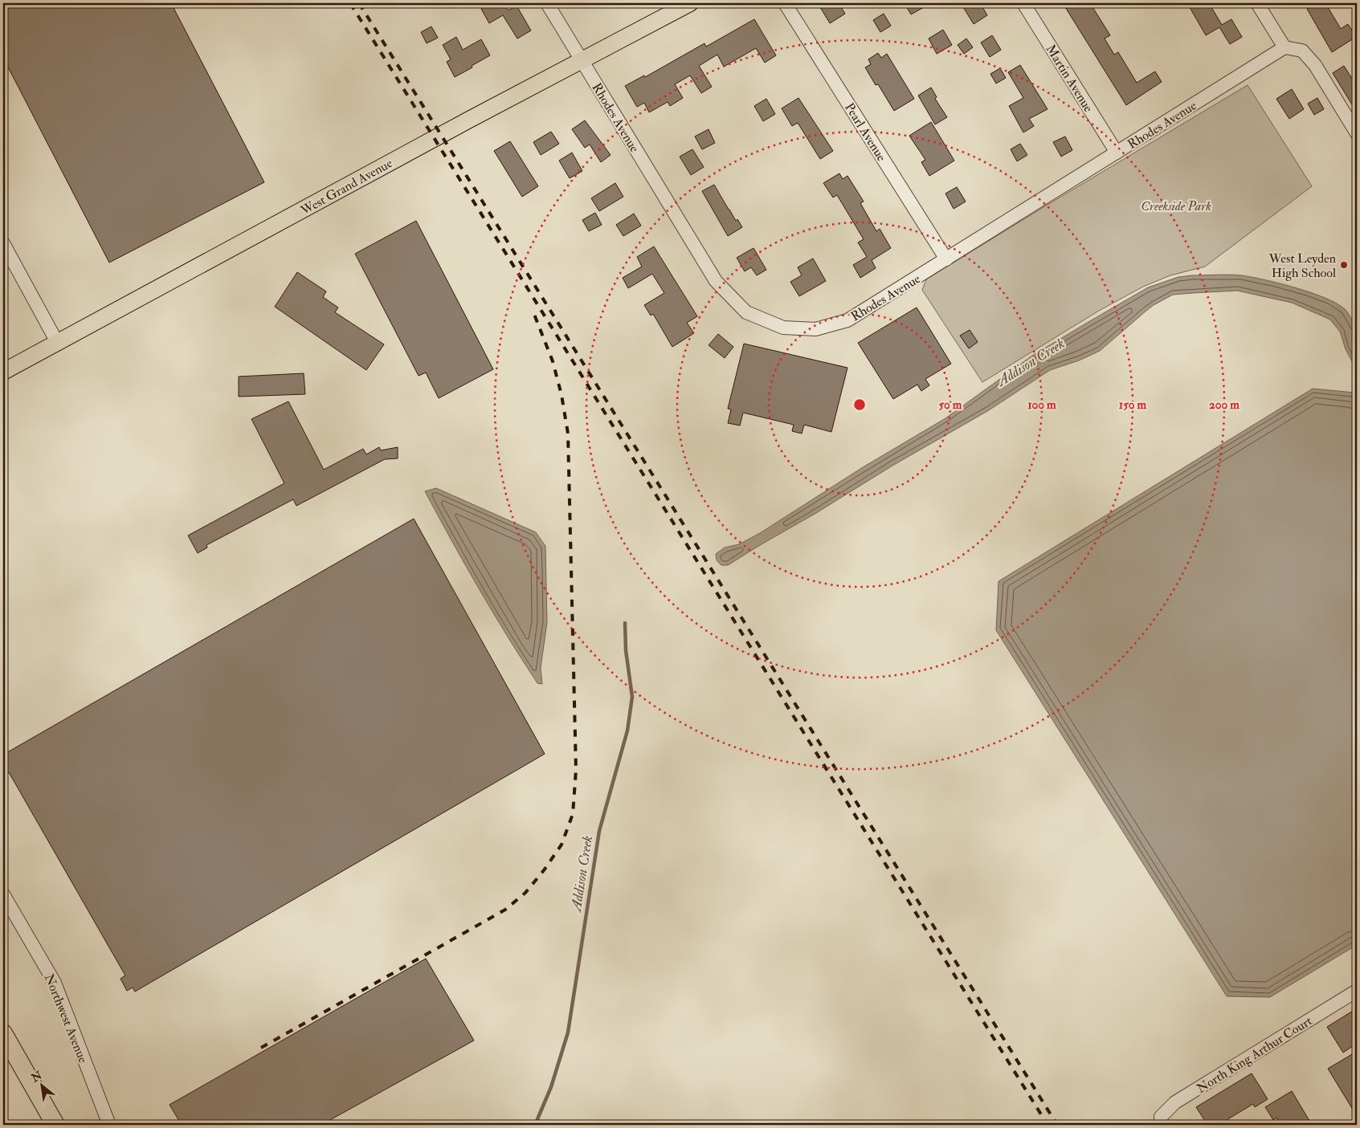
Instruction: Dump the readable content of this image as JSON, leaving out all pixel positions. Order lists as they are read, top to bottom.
{
  "streets": {
    "main road": ["West Grand Avenue"],
    "street": [
      "Martin Avenue",
      "Rhodes Avenue",
      "Pearl Avenue",
      "Northwest Avenue",
      "North King Arthur Court"
    ]
  },
  "crossings": [
    ["Martin Avenue", "Rhodes Avenue"],
    ["Rhodes Avenue", "Pearl Avenue"],
    ["Rhodes Avenue", "West Grand Avenue"]
  ],
  "water": ["Addison Creek"],
  "parks": ["Creekside Park"],
  "places": ["West Leyden High School"],
  "north": "top left",
  "rings": [
    "50 m",
    "100 m",
    "150 m",
    "200 m"
  ]
}
